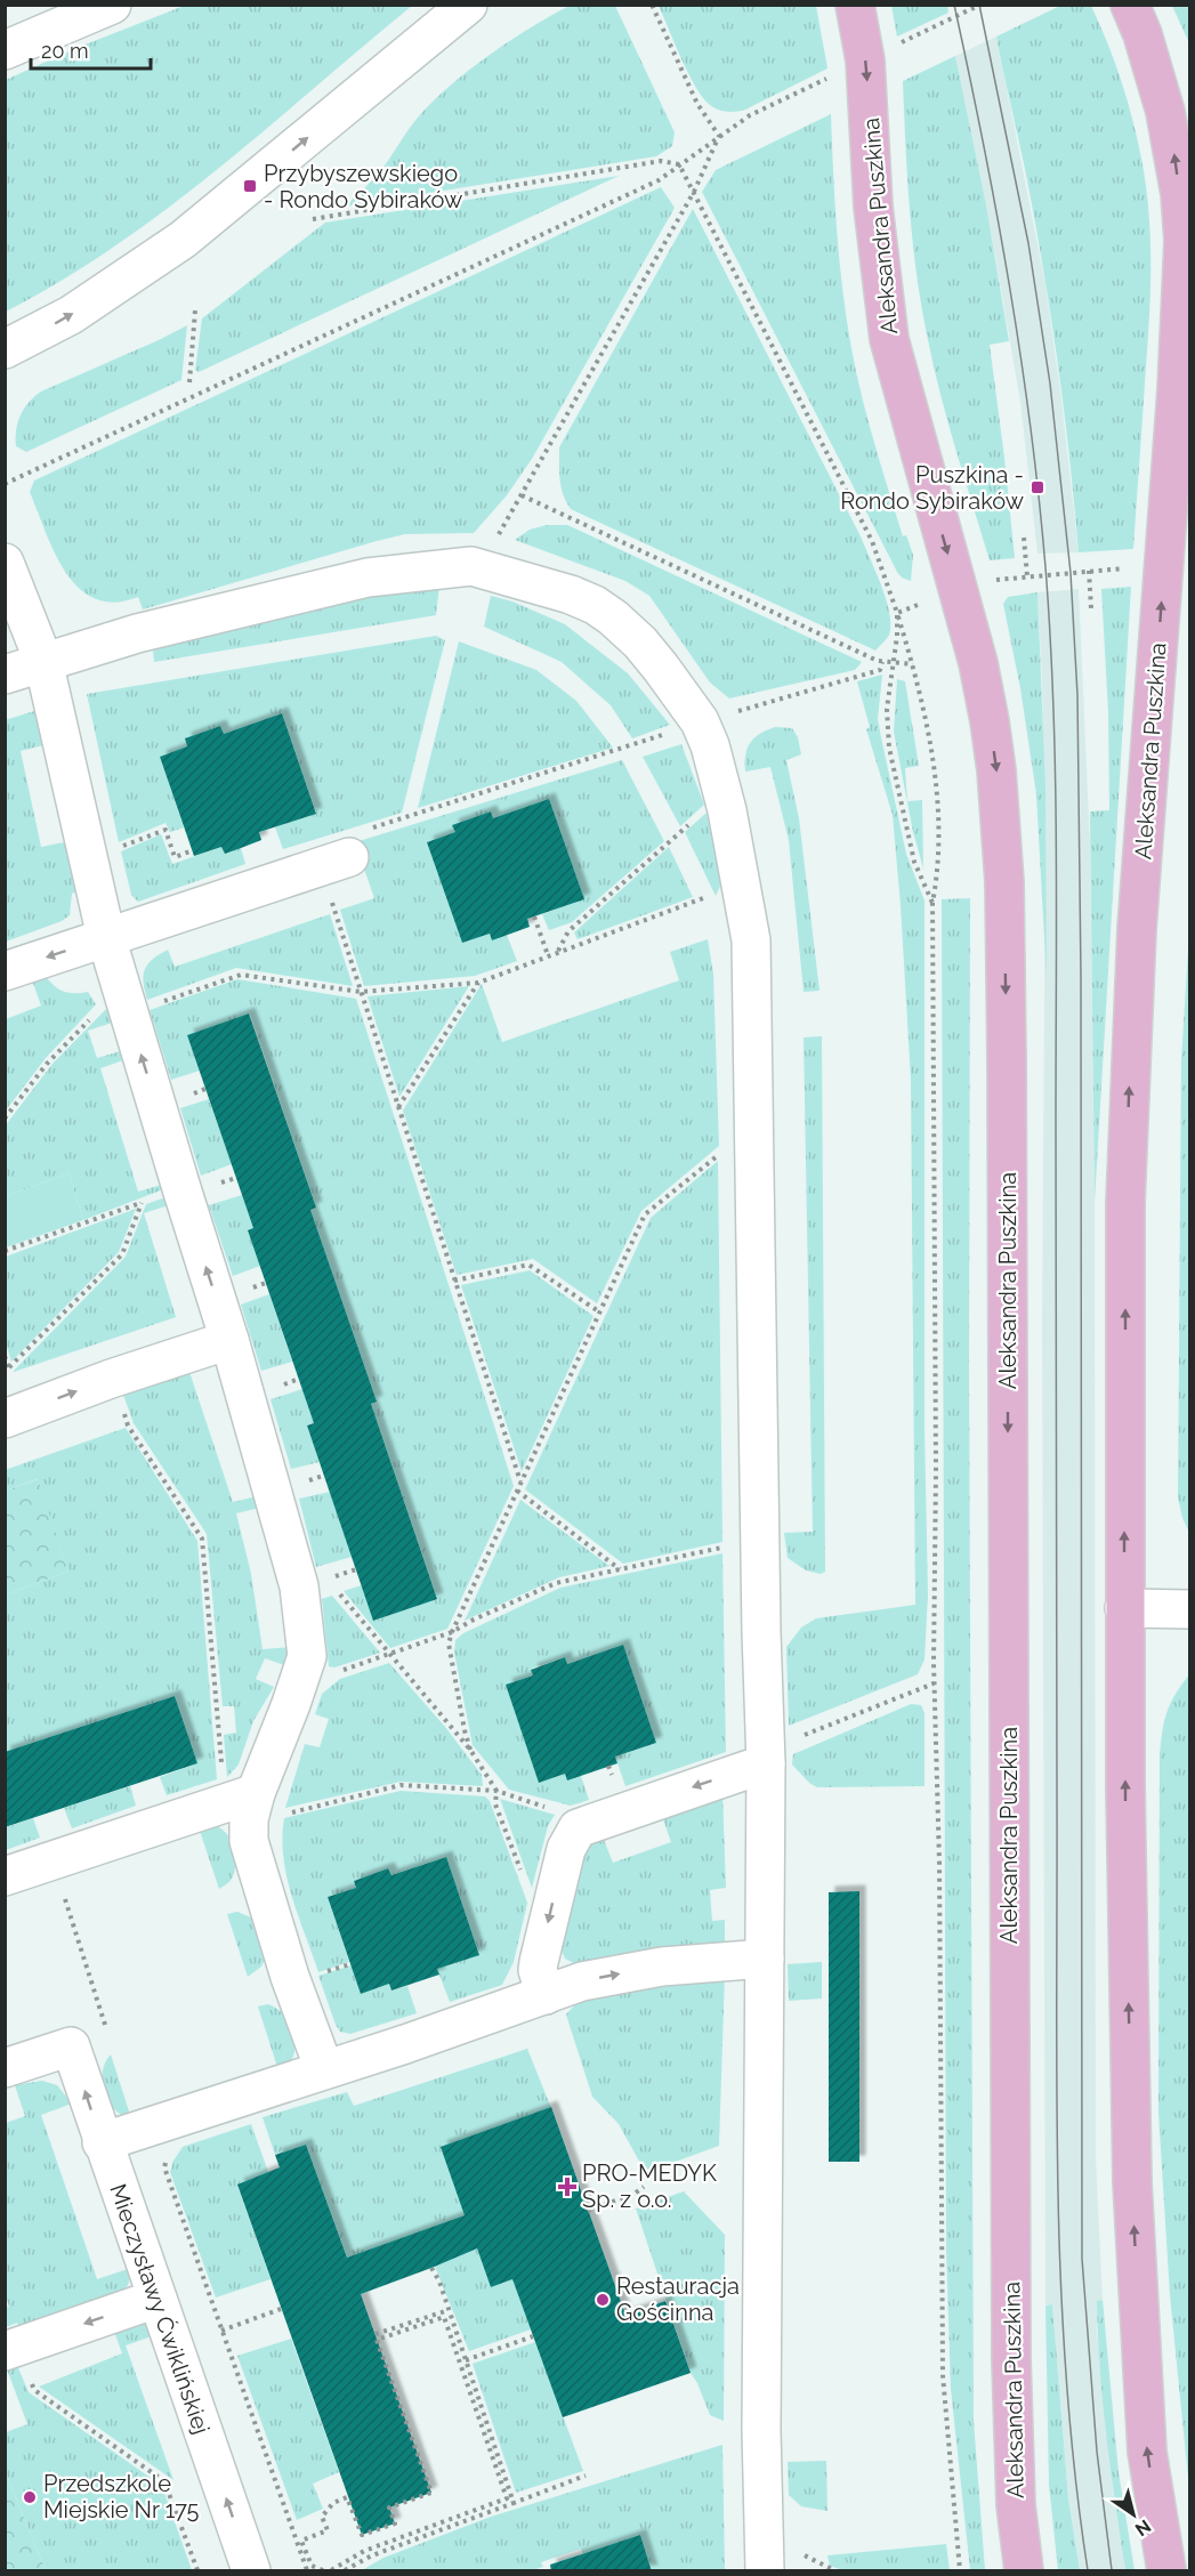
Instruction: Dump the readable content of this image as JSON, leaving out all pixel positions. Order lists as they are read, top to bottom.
{
  "streets": {
    "main road": ["Aleksandra Puszkina"],
    "street": ["Mieczysławy Ćwiklińskiej"]
  },
  "places": {
    "transit": ["Przybyszewskiego - Rondo Sybiraków", "Puszkina - Rondo Sybiraków"],
    "health": ["PRO-MEDYK Sp. z o.o."],
    "other": ["Restauracja Gościnna", "Przedszkole Miejskie Nr 175"]
  },
  "scale_bar": "20 m",
  "north": "bottom right"
}
